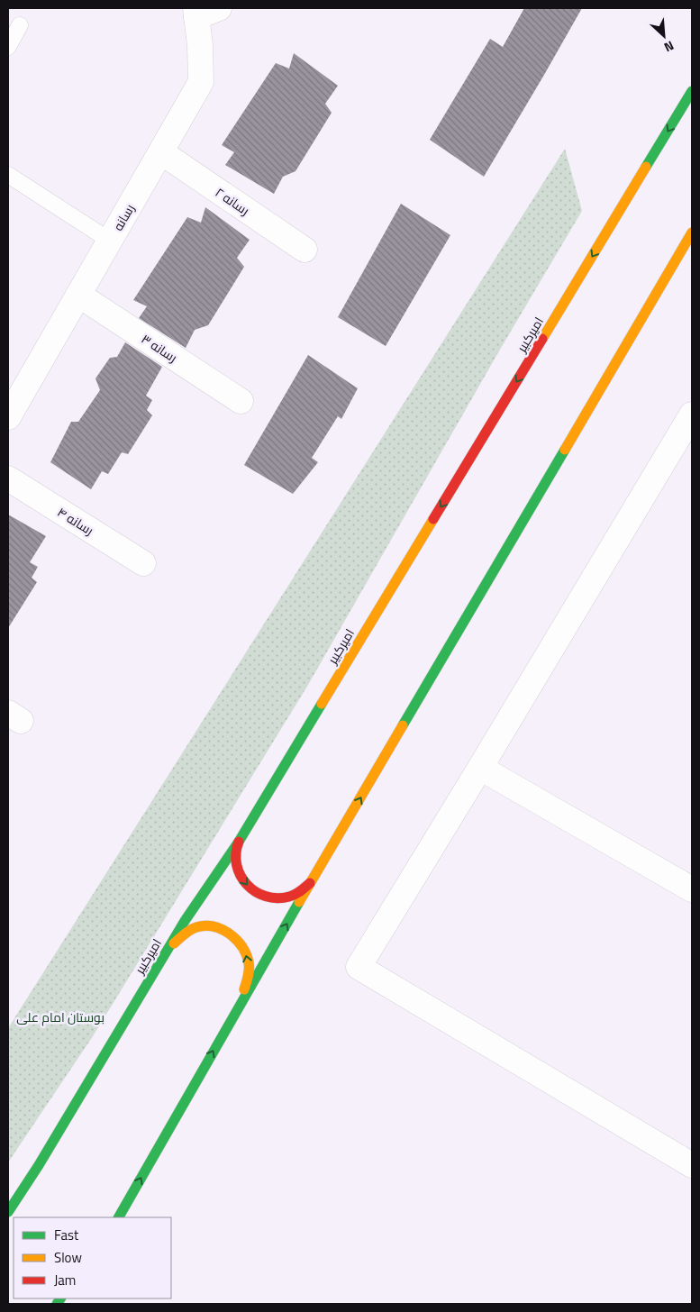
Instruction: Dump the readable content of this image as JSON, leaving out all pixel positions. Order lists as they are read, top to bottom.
{
  "streets": {
    "main road": ["امیرکبیر"],
    "street": [
      "رسانه ۲",
      "رسانه",
      "رسانه ۳",
      "رسانه ۴"
    ]
  },
  "crossings": [
    ["رسانه ۲", "رسانه"],
    ["رسانه", "رسانه ۳"]
  ],
  "parks": ["بوستان امام علی"],
  "legend": ["Fast", "Slow", "Jam"],
  "north": "bottom right"
}
